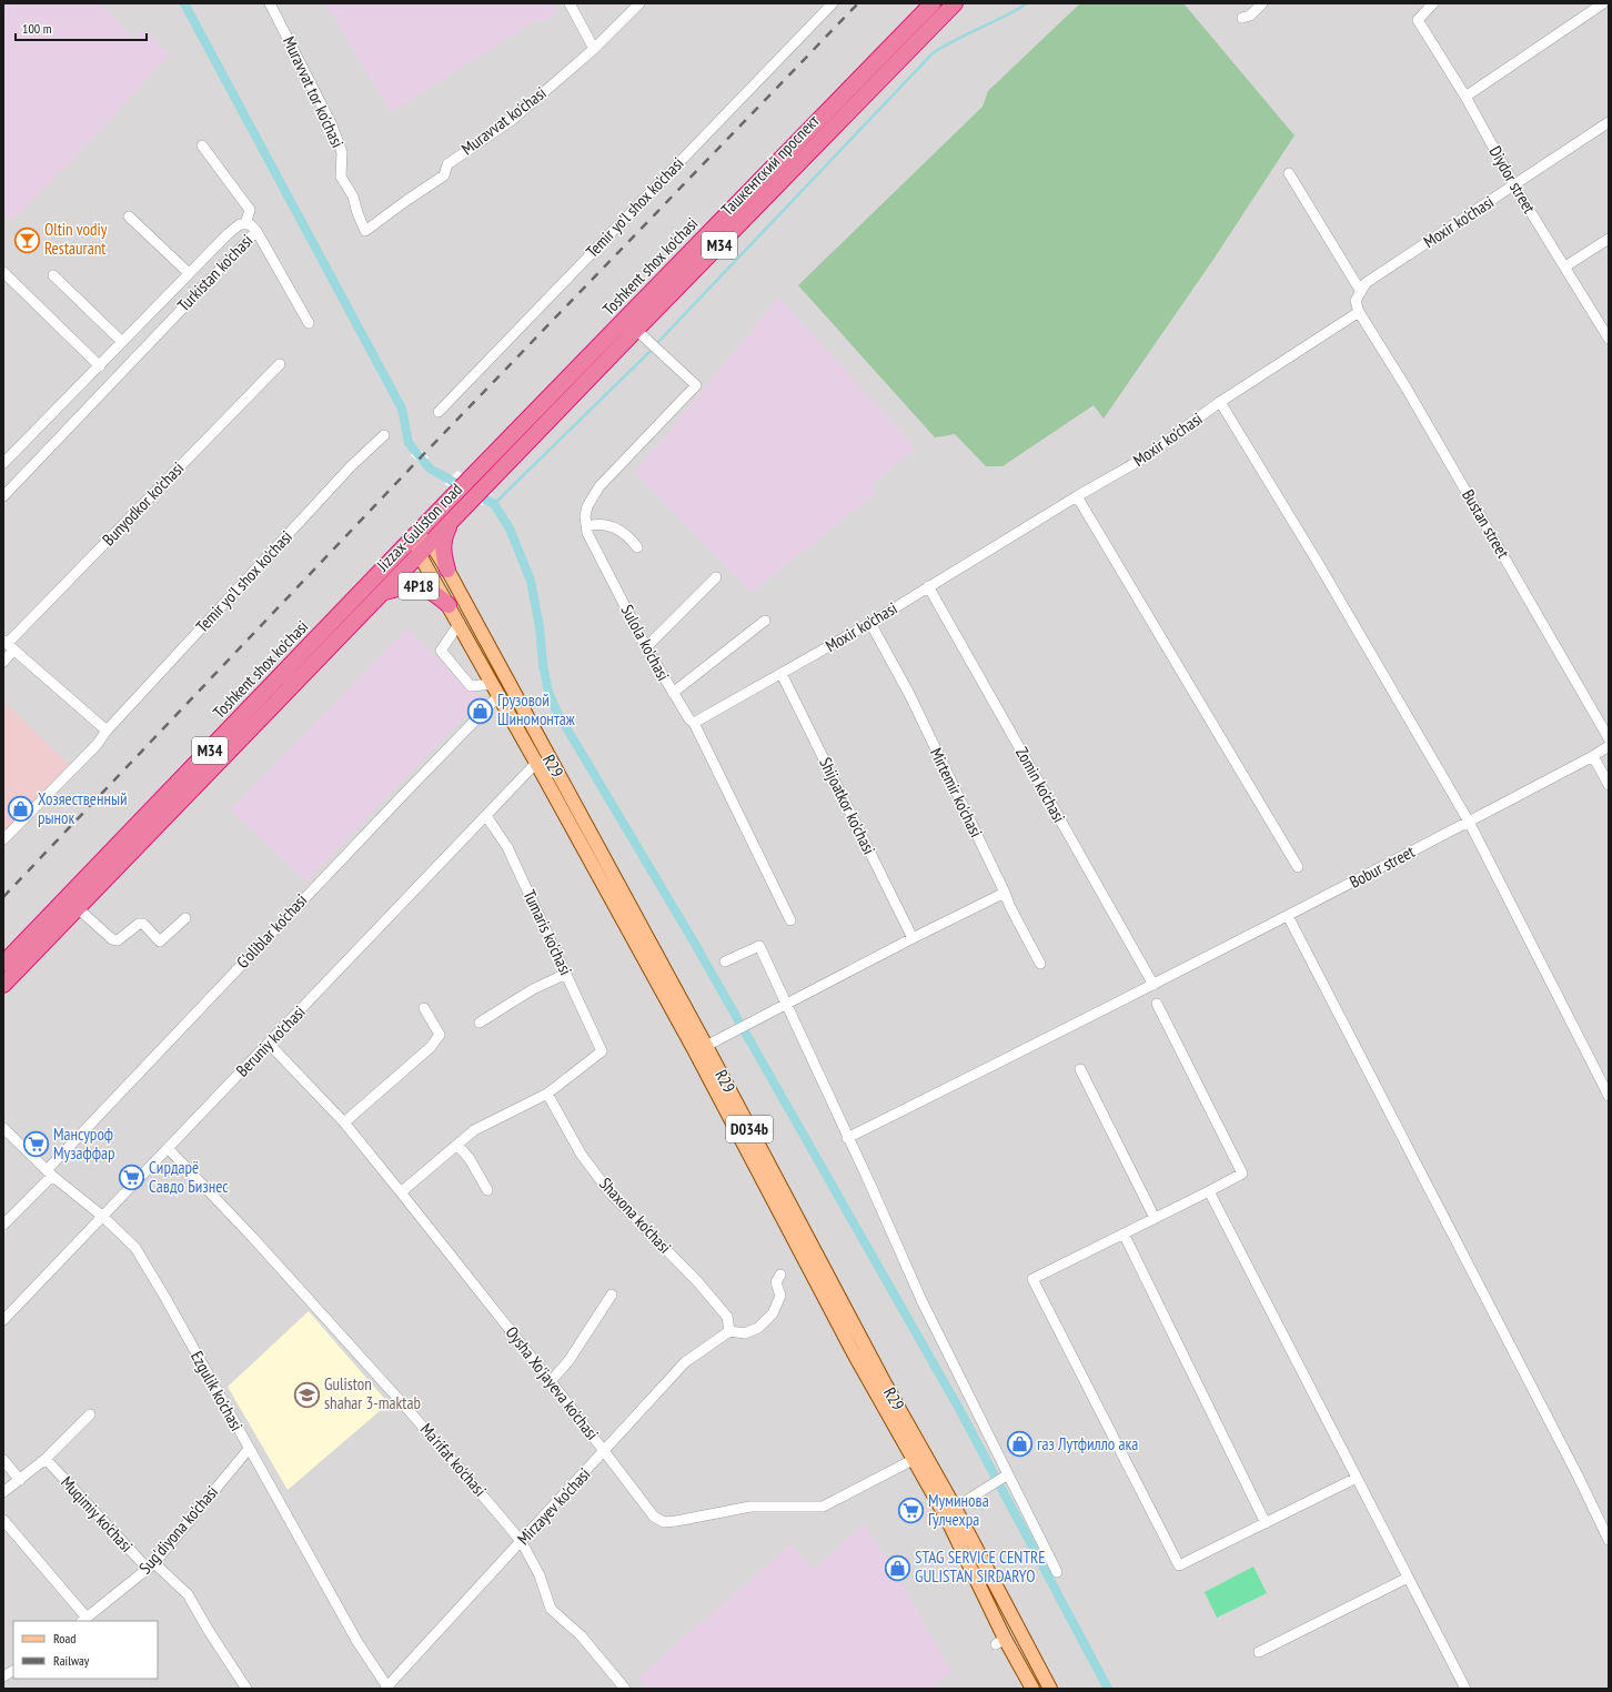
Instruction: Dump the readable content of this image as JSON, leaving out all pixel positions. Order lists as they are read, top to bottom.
{
  "streets": {
    "highway": [
      "Ташкентский проспект",
      "M34",
      "Toshkent shox ko'chasi",
      "Jizzax-Guliston road",
      "4P18"
    ],
    "main road": ["R29", "D034b"],
    "street": [
      "Muravvat tor ko'chasi",
      "Muravvat ko'chasi",
      "Diydor street",
      "Temir yo'l shox ko'chasi",
      "Moxir ko'chasi",
      "Turkistan ko'chasi",
      "Bunyodkor ko'chasi",
      "Bustаn street",
      "Sulola ko'chasi",
      "Zomin ko'chasi",
      "Mirtemir ko'chasi",
      "Shijoatkor ko'chasi",
      "Bobur street",
      "G'oliblar ko'chasi",
      "Tumaris ko'chasi",
      "Beruniy ko'chasi",
      "Shaxona ko'chasi",
      "Oysha Xo'jayeva ko'chasi",
      "Ezgulik ko'chasi",
      "Ma'rifat ko'chasi",
      "Mirzayev ko'chasi",
      "Muqimiy ko'chasi",
      "Sug'diyona ko'chasi"
    ]
  },
  "crossings": [
    ["Muravvat tor ko'chasi", "Muravvat ko'chasi"],
    ["Ташкентский проспект", "Jizzax-Guliston road"],
    ["Diydor street", "Moxir ko'chasi"],
    ["Moxir ko'chasi", "Bustаn street"],
    ["Moxir ko'chasi", "Sulola ko'chasi"],
    ["Moxir ko'chasi", "Zomin ko'chasi"],
    ["Moxir ko'chasi", "Mirtemir ko'chasi"],
    ["Moxir ko'chasi", "Shijoatkor ko'chasi"],
    ["Toshkent shox ko'chasi", "Jizzax-Guliston road"],
    ["Toshkent shox ko'chasi", "4P18"],
    ["Toshkent shox ko'chasi", "D034b"],
    ["Jizzax-Guliston road", "4P18"],
    ["Jizzax-Guliston road", "D034b"],
    ["4P18", "R29"],
    ["4P18", "D034b"],
    ["R29", "G'oliblar ko'chasi"],
    ["R29", "Beruniy ko'chasi"],
    ["R29", "D034b"],
    ["R29", "Oysha Xo'jayeva ko'chasi"],
    ["Zomin ko'chasi", "Bobur street"],
    ["G'oliblar ko'chasi", "Ezgulik ko'chasi"],
    ["Tumaris ko'chasi", "Beruniy ko'chasi"],
    ["Tumaris ko'chasi", "Shaxona ko'chasi"],
    ["Beruniy ko'chasi", "Oysha Xo'jayeva ko'chasi"],
    ["Beruniy ko'chasi", "Ezgulik ko'chasi"],
    ["Beruniy ko'chasi", "Ma'rifat ko'chasi"],
    ["Shaxona ko'chasi", "Mirzayev ko'chasi"],
    ["Oysha Xo'jayeva ko'chasi", "Mirzayev ko'chasi"],
    ["Ezgulik ko'chasi", "Mirzayev ko'chasi"],
    ["Ezgulik ko'chasi", "Sug'diyona ko'chasi"],
    ["Ma'rifat ko'chasi", "Mirzayev ko'chasi"],
    ["Muqimiy ko'chasi", "Sug'diyona ko'chasi"]
  ],
  "places": {
    "bar": ["Oltin vodiy Restaurant"],
    "shop": [
      "Грузовой Шиномонтаж",
      "Хозяественный рынок",
      "газ Лутфилло ака",
      "STAG SERVICE CENTRE GULISTAN SIRDARYO"
    ],
    "supermarket": ["Мансуроф Музаффар", "Сирдарё Савдо Бизнес", "Муминова Гулчехра"],
    "school or university": ["Guliston shahar 3-maktab"]
  },
  "legend": ["Road", "Railway"],
  "scale_bar": "100 m"
}
